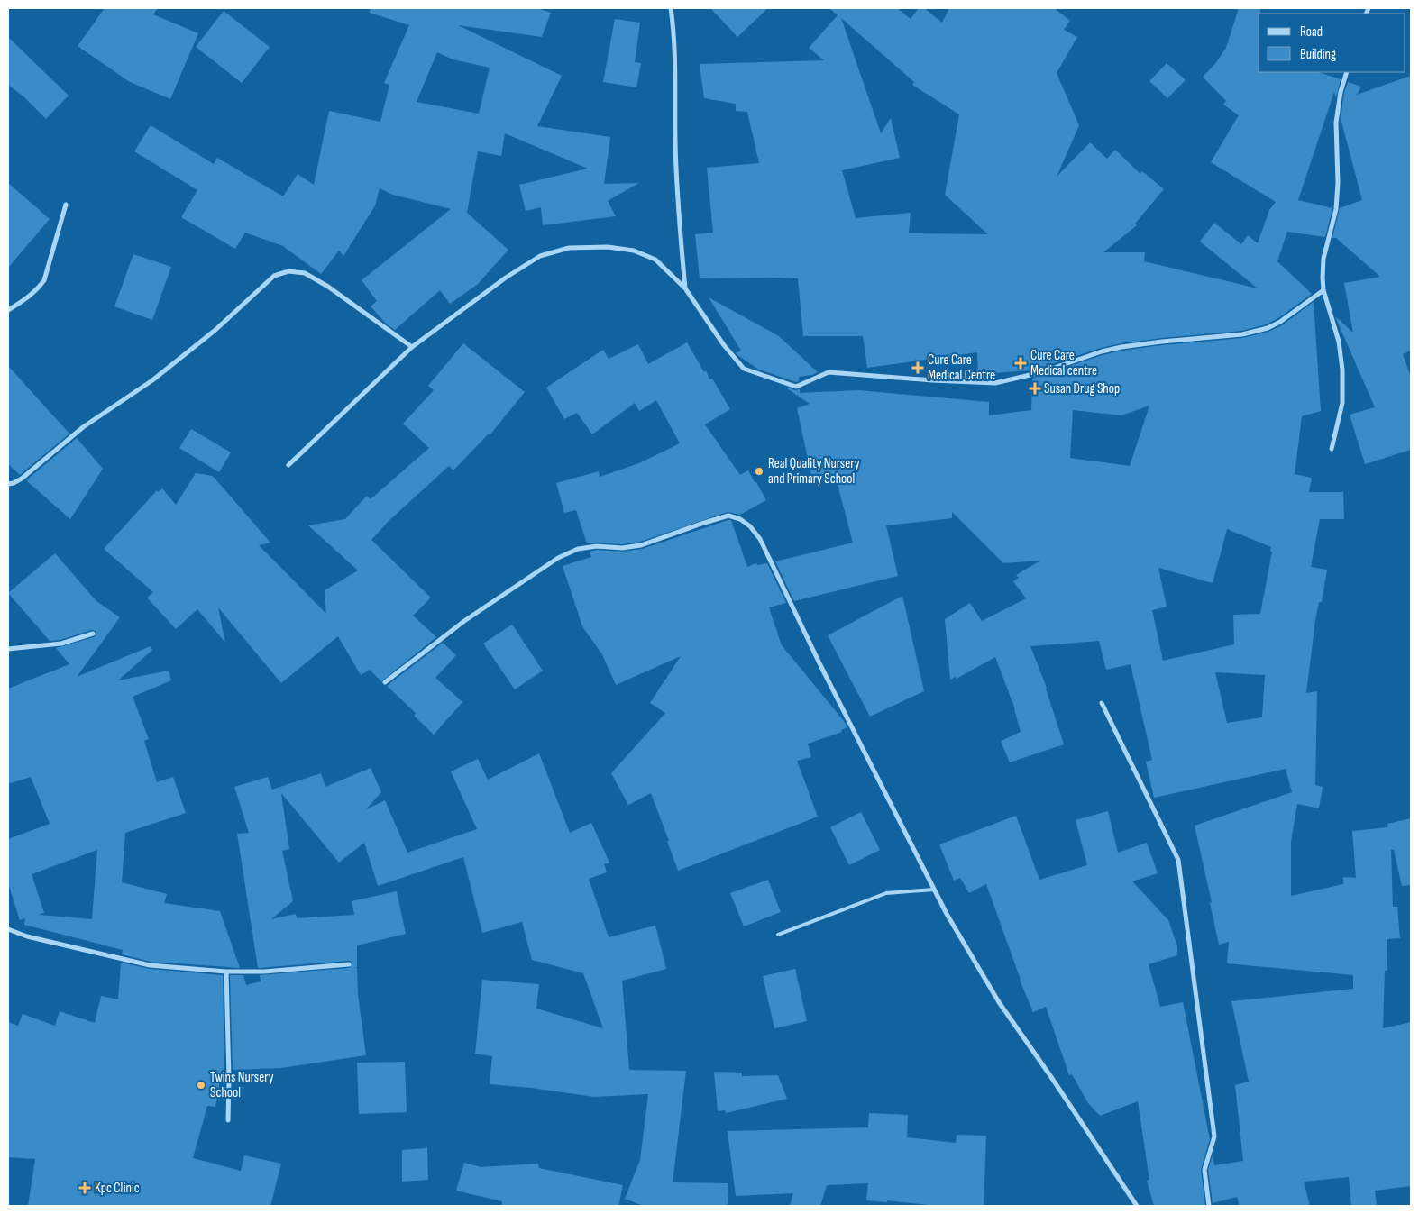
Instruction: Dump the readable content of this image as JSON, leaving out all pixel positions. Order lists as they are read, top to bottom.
{
  "places": {
    "health": [
      "Cure Care Medical centre",
      "Cure Care Medical Centre",
      "Susan Drug Shop",
      "Kpc Clinic"
    ],
    "other": ["Real Quality Nursery and Primary School", "Twins Nursery School"]
  },
  "legend": ["Road", "Building"]
}
